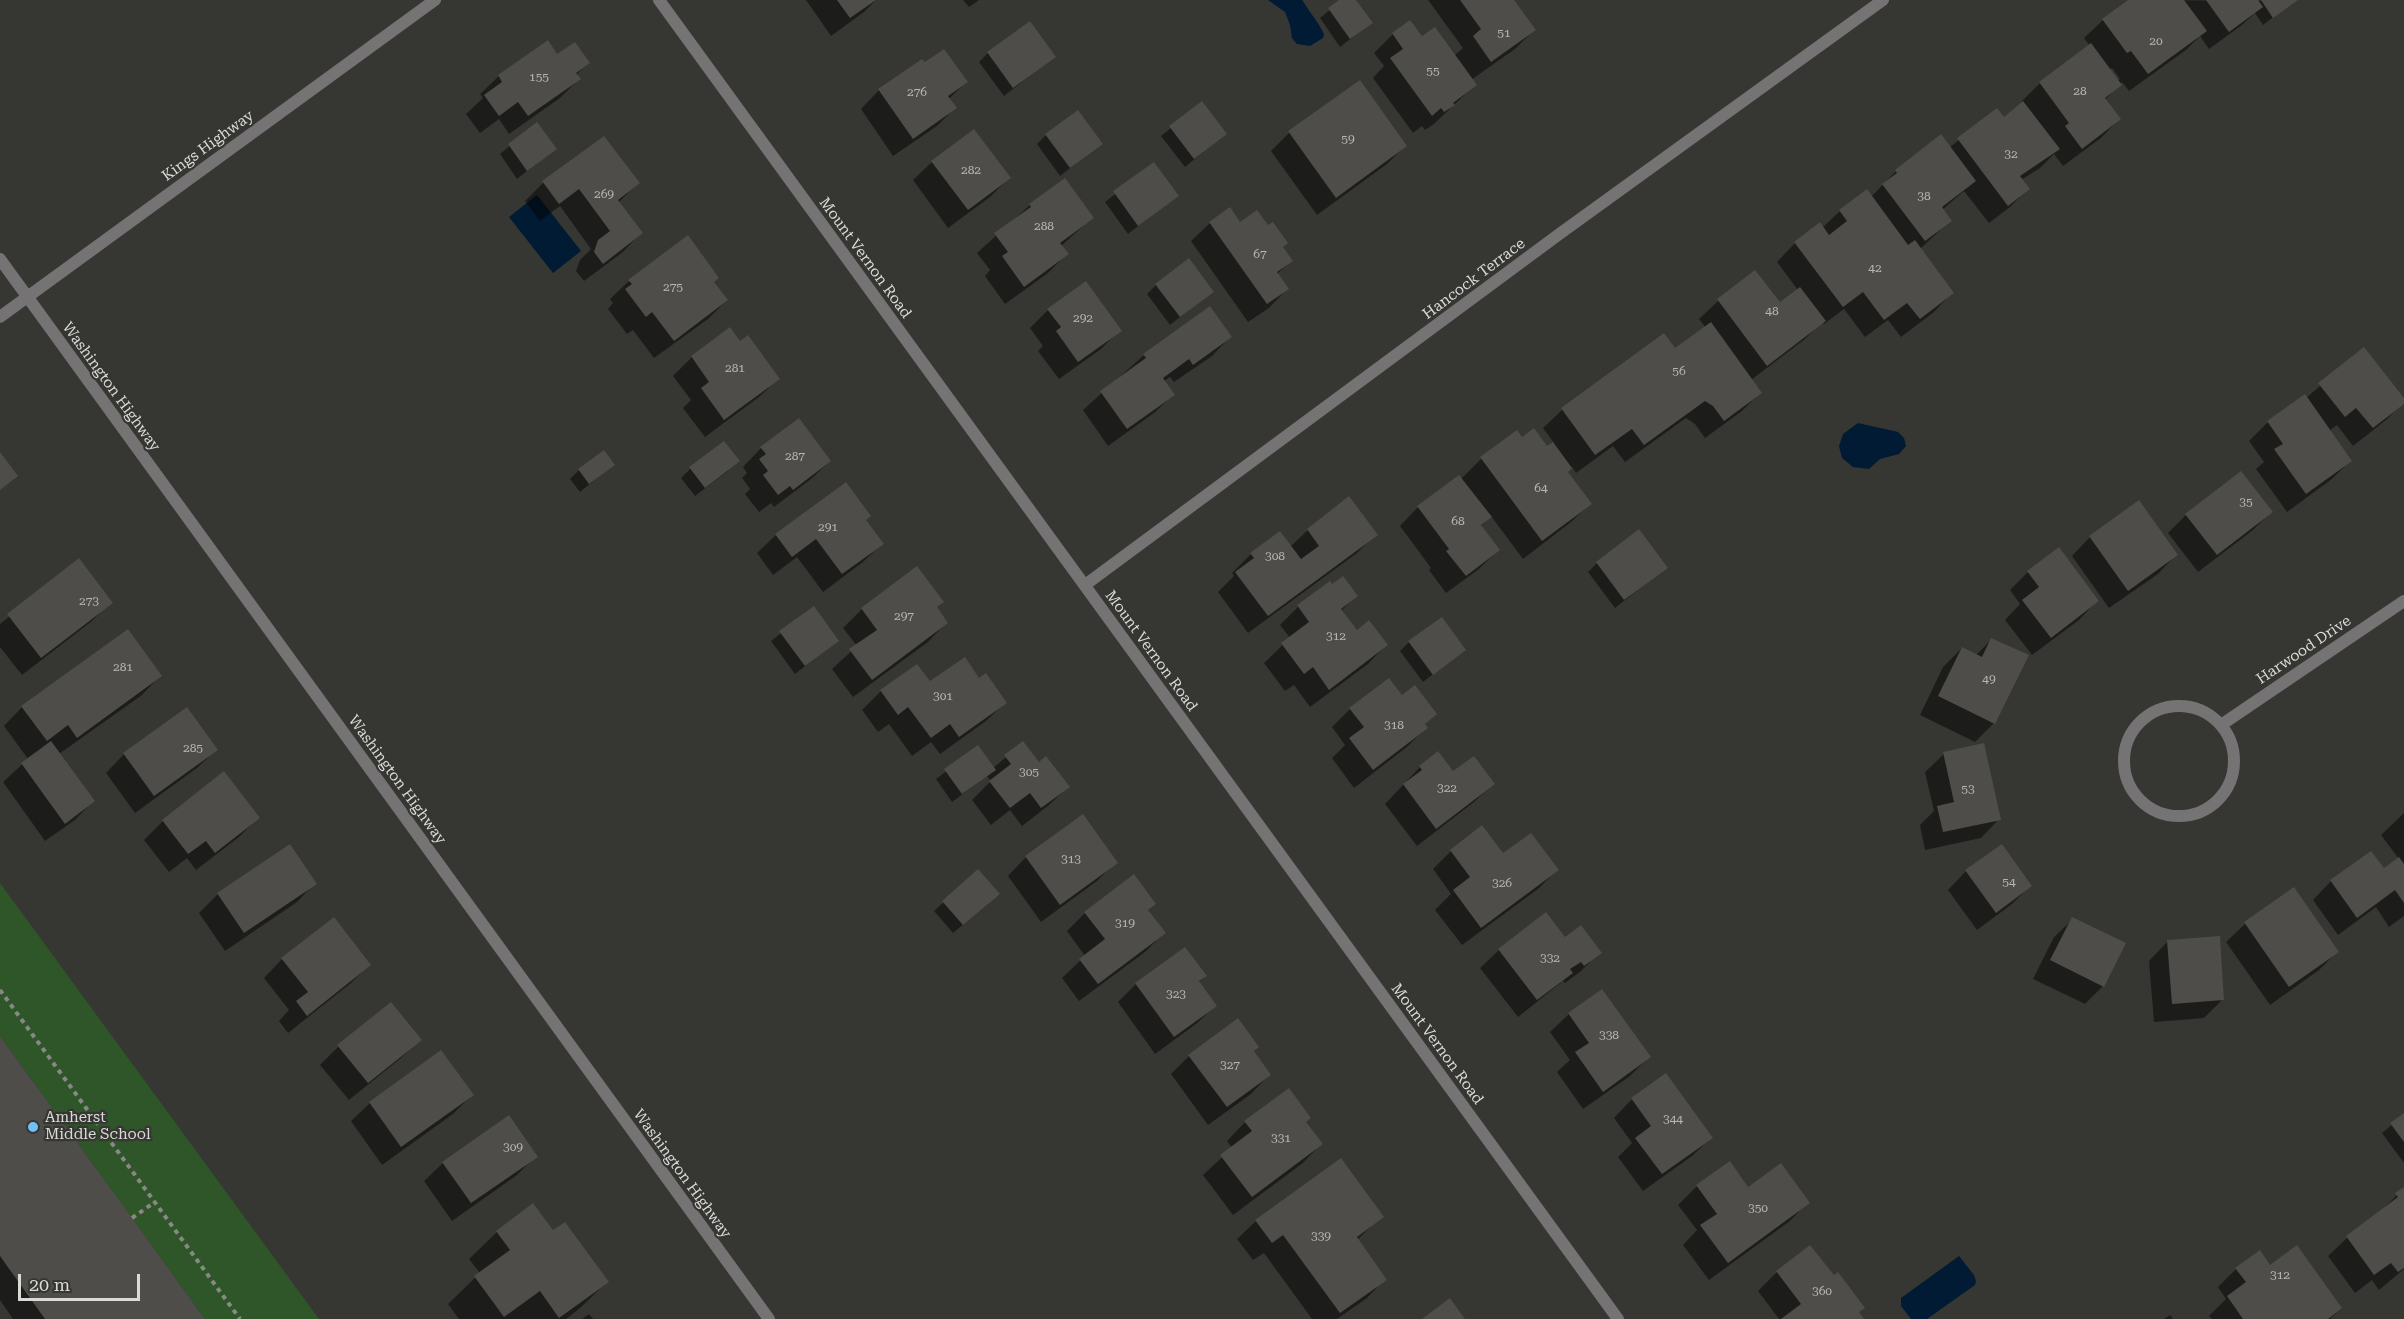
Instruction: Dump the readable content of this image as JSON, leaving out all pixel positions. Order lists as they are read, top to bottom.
{
  "streets": {
    "street": [
      "Kings Highway",
      "Mount Vernon Road",
      "Hancock Terrace",
      "Washington Highway",
      "Harwood Drive"
    ]
  },
  "crossings": [
    ["Kings Highway", "Washington Highway"],
    ["Mount Vernon Road", "Hancock Terrace"]
  ],
  "places": ["Amherst Middle School"],
  "house_numbers": [
    "51",
    "20",
    "55",
    "155",
    "28",
    "276",
    "59",
    "32",
    "282",
    "269",
    "38",
    "288",
    "67",
    "42",
    "275",
    "48",
    "292",
    "281",
    "56",
    "287",
    "64",
    "35",
    "68",
    "291",
    "308",
    "273",
    "297",
    "312",
    "281",
    "49",
    "301",
    "318",
    "285",
    "305",
    "322",
    "53",
    "313",
    "54",
    "326",
    "319",
    "332",
    "323",
    "338",
    "327",
    "344",
    "331",
    "309",
    "350",
    "339",
    "312",
    "360"
  ],
  "scale_bar": "20 m"
}
